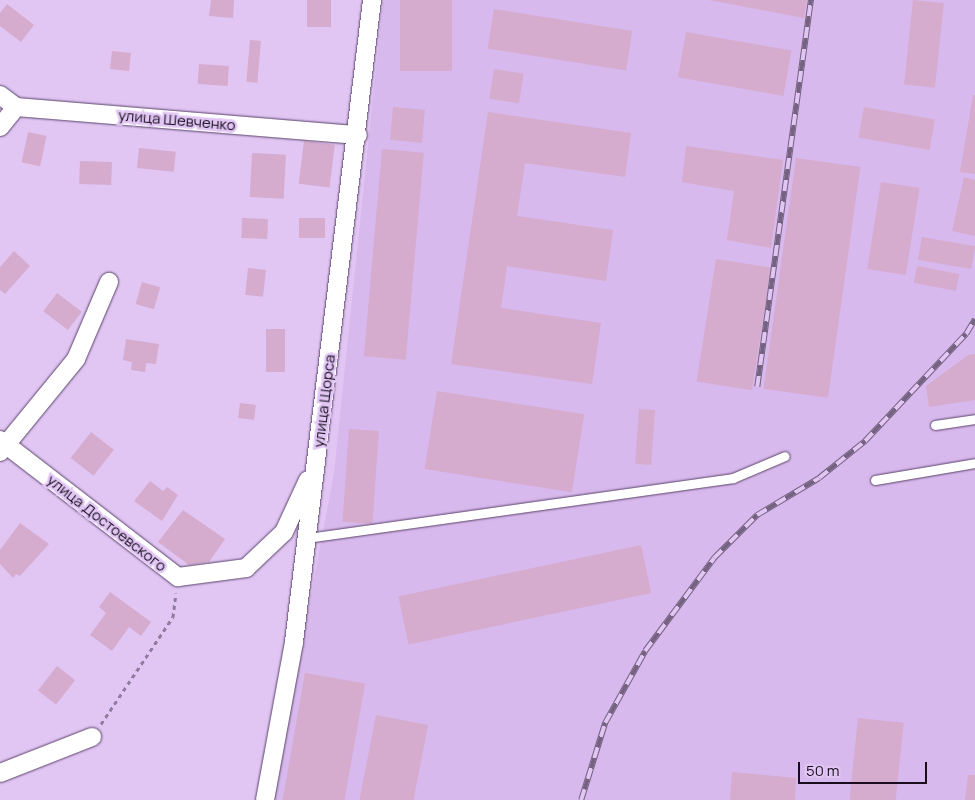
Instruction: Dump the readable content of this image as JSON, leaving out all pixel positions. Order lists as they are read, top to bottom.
{
  "streets": {
    "street": ["улица Шевченко", "улица Щорса", "улица Достоевского"]
  },
  "crossings": [
    ["улица Шевченко", "улица Щорса"],
    ["улица Щорса", "улица Достоевского"]
  ],
  "scale_bar": "50 m"
}
